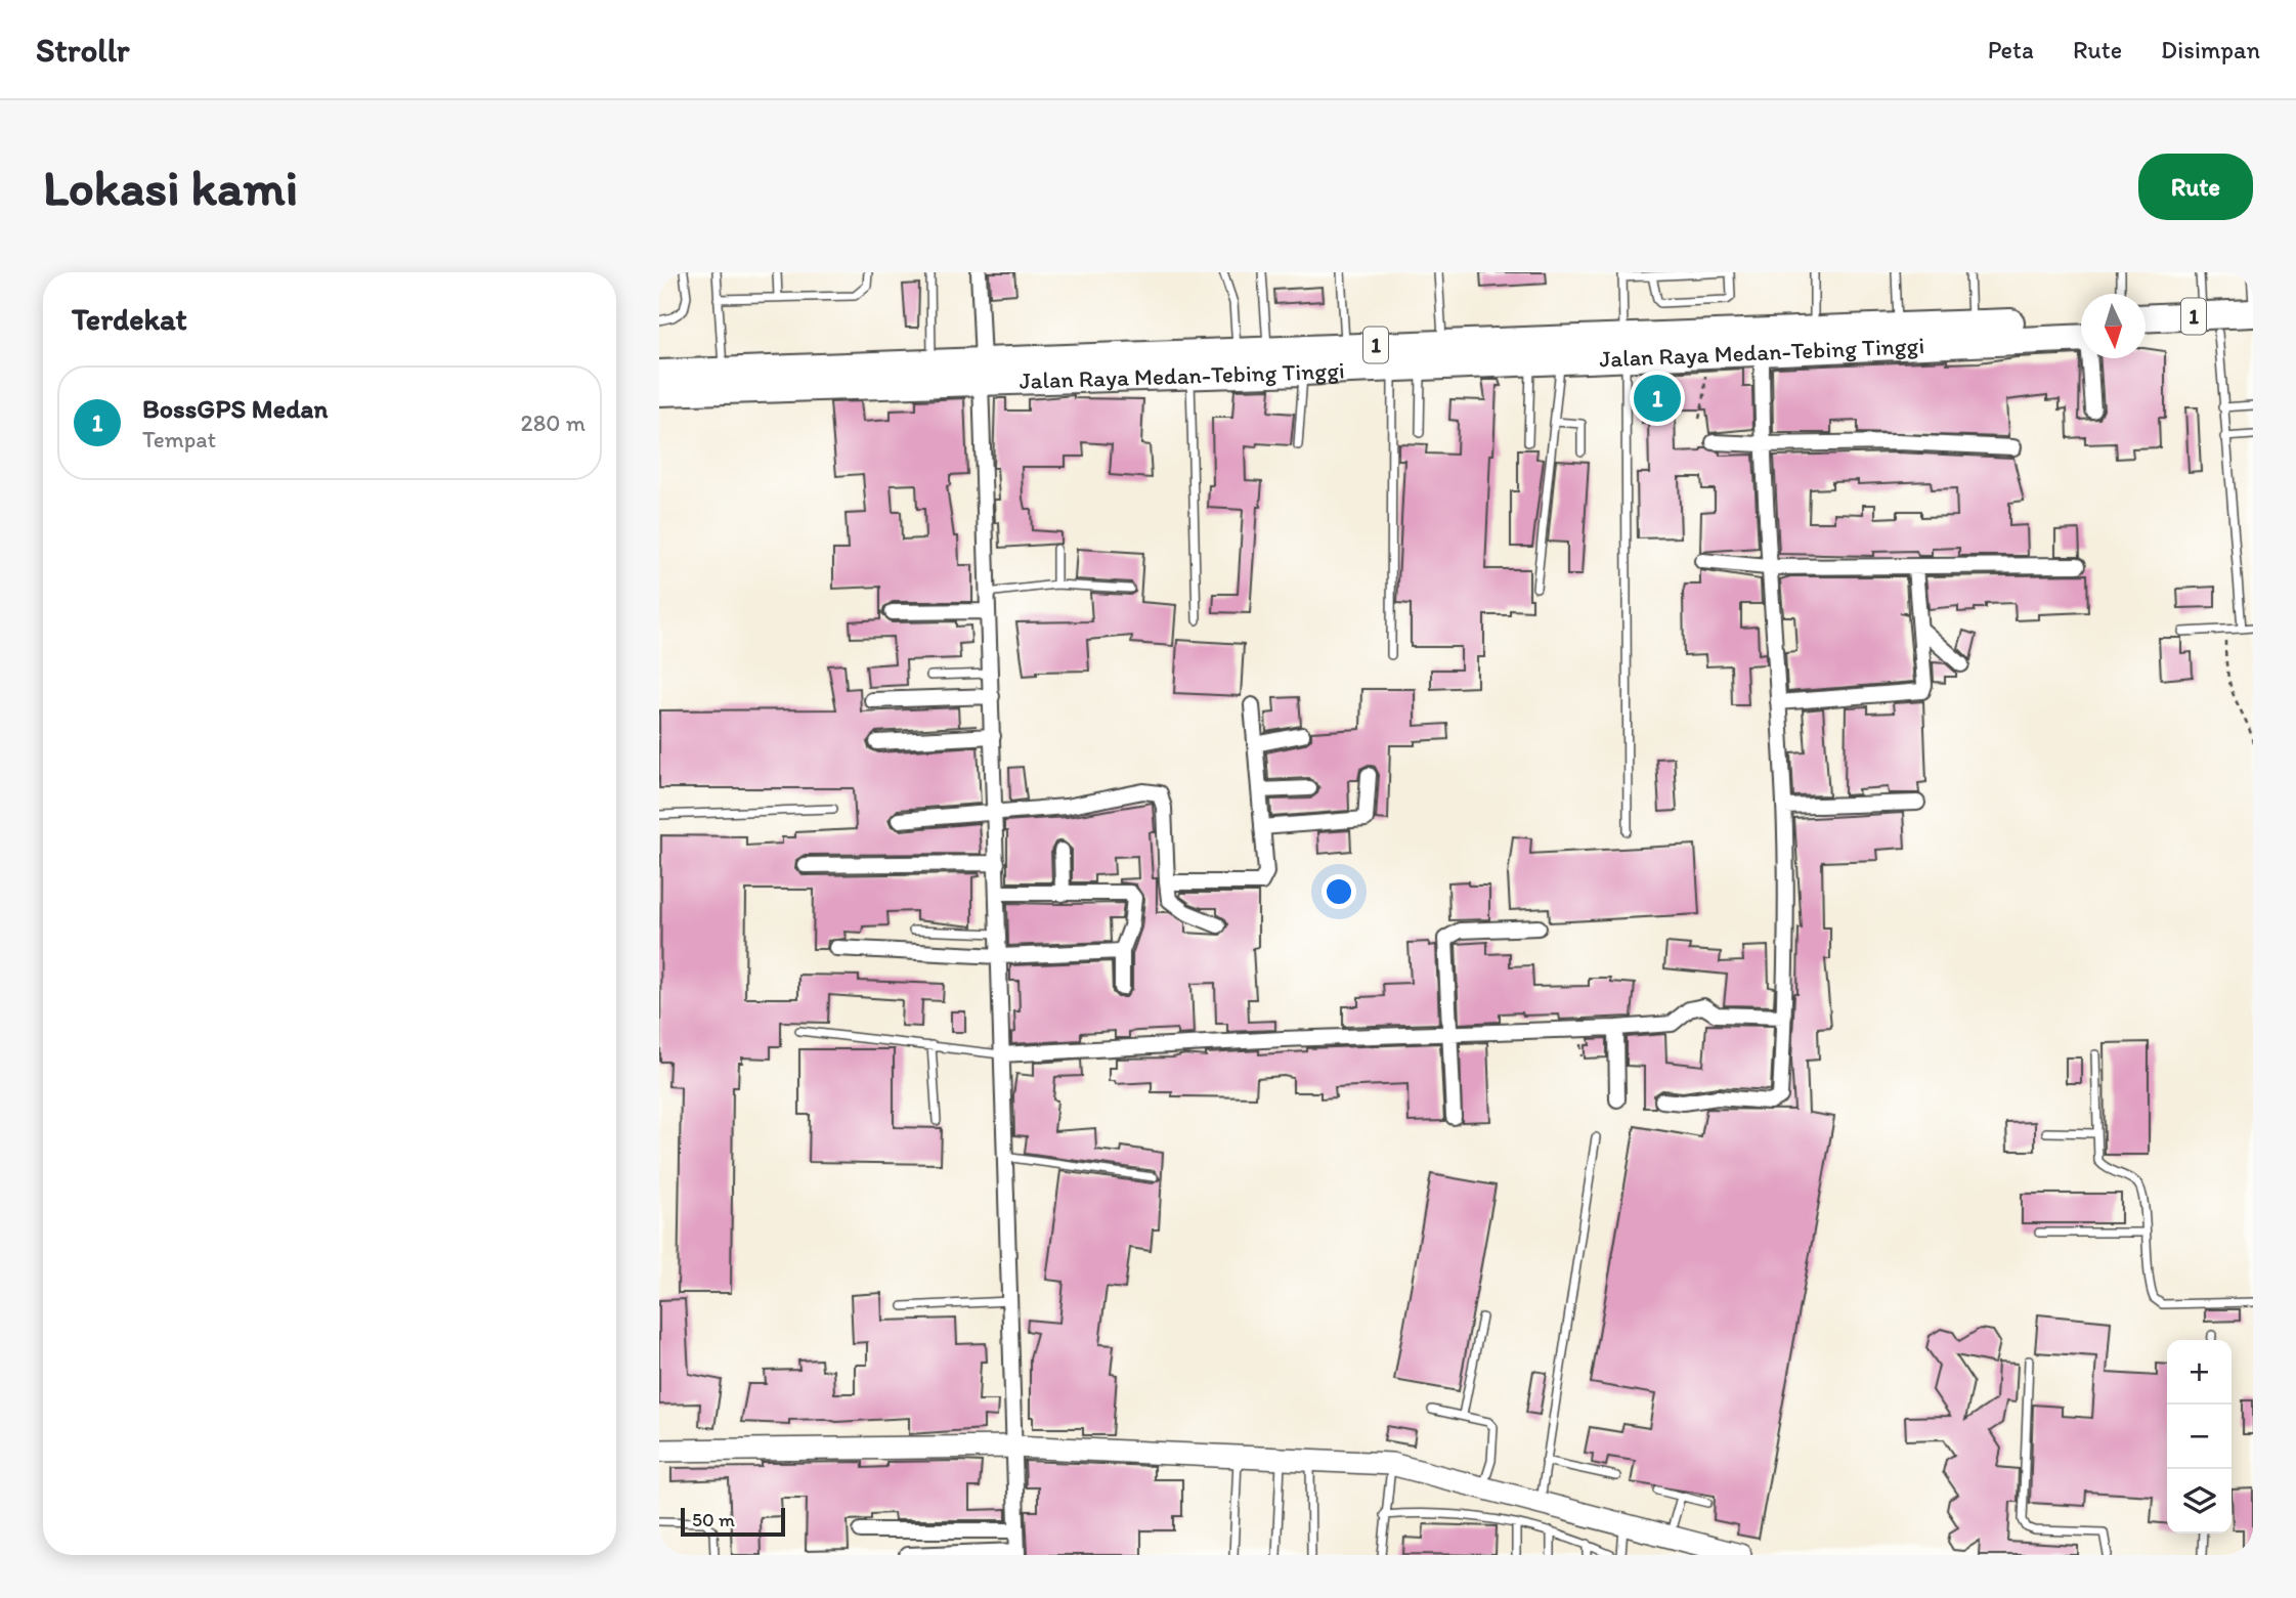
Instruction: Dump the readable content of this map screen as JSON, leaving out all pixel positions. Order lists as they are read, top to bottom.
{
  "streets": {
    "highway": ["1", "Jalan Raya Medan-Tebing Tinggi"]
  },
  "scale_bar": "50 m",
  "north": "bottom",
  "page": {
    "header": "Strollr",
    "nav": ["Peta", "Rute", "Disimpan"],
    "buttons": "Rute",
    "title": "Lokasi kami",
    "heading": "Terdekat",
    "list": [
      {
        "mark": "1",
        "name": "BossGPS Medan",
        "note": "Tempat",
        "value": "280 m"
      }
    ],
    "pins": "1",
    "map_buttons": ["+", "−"],
    "scale": "50 m"
  }
}
